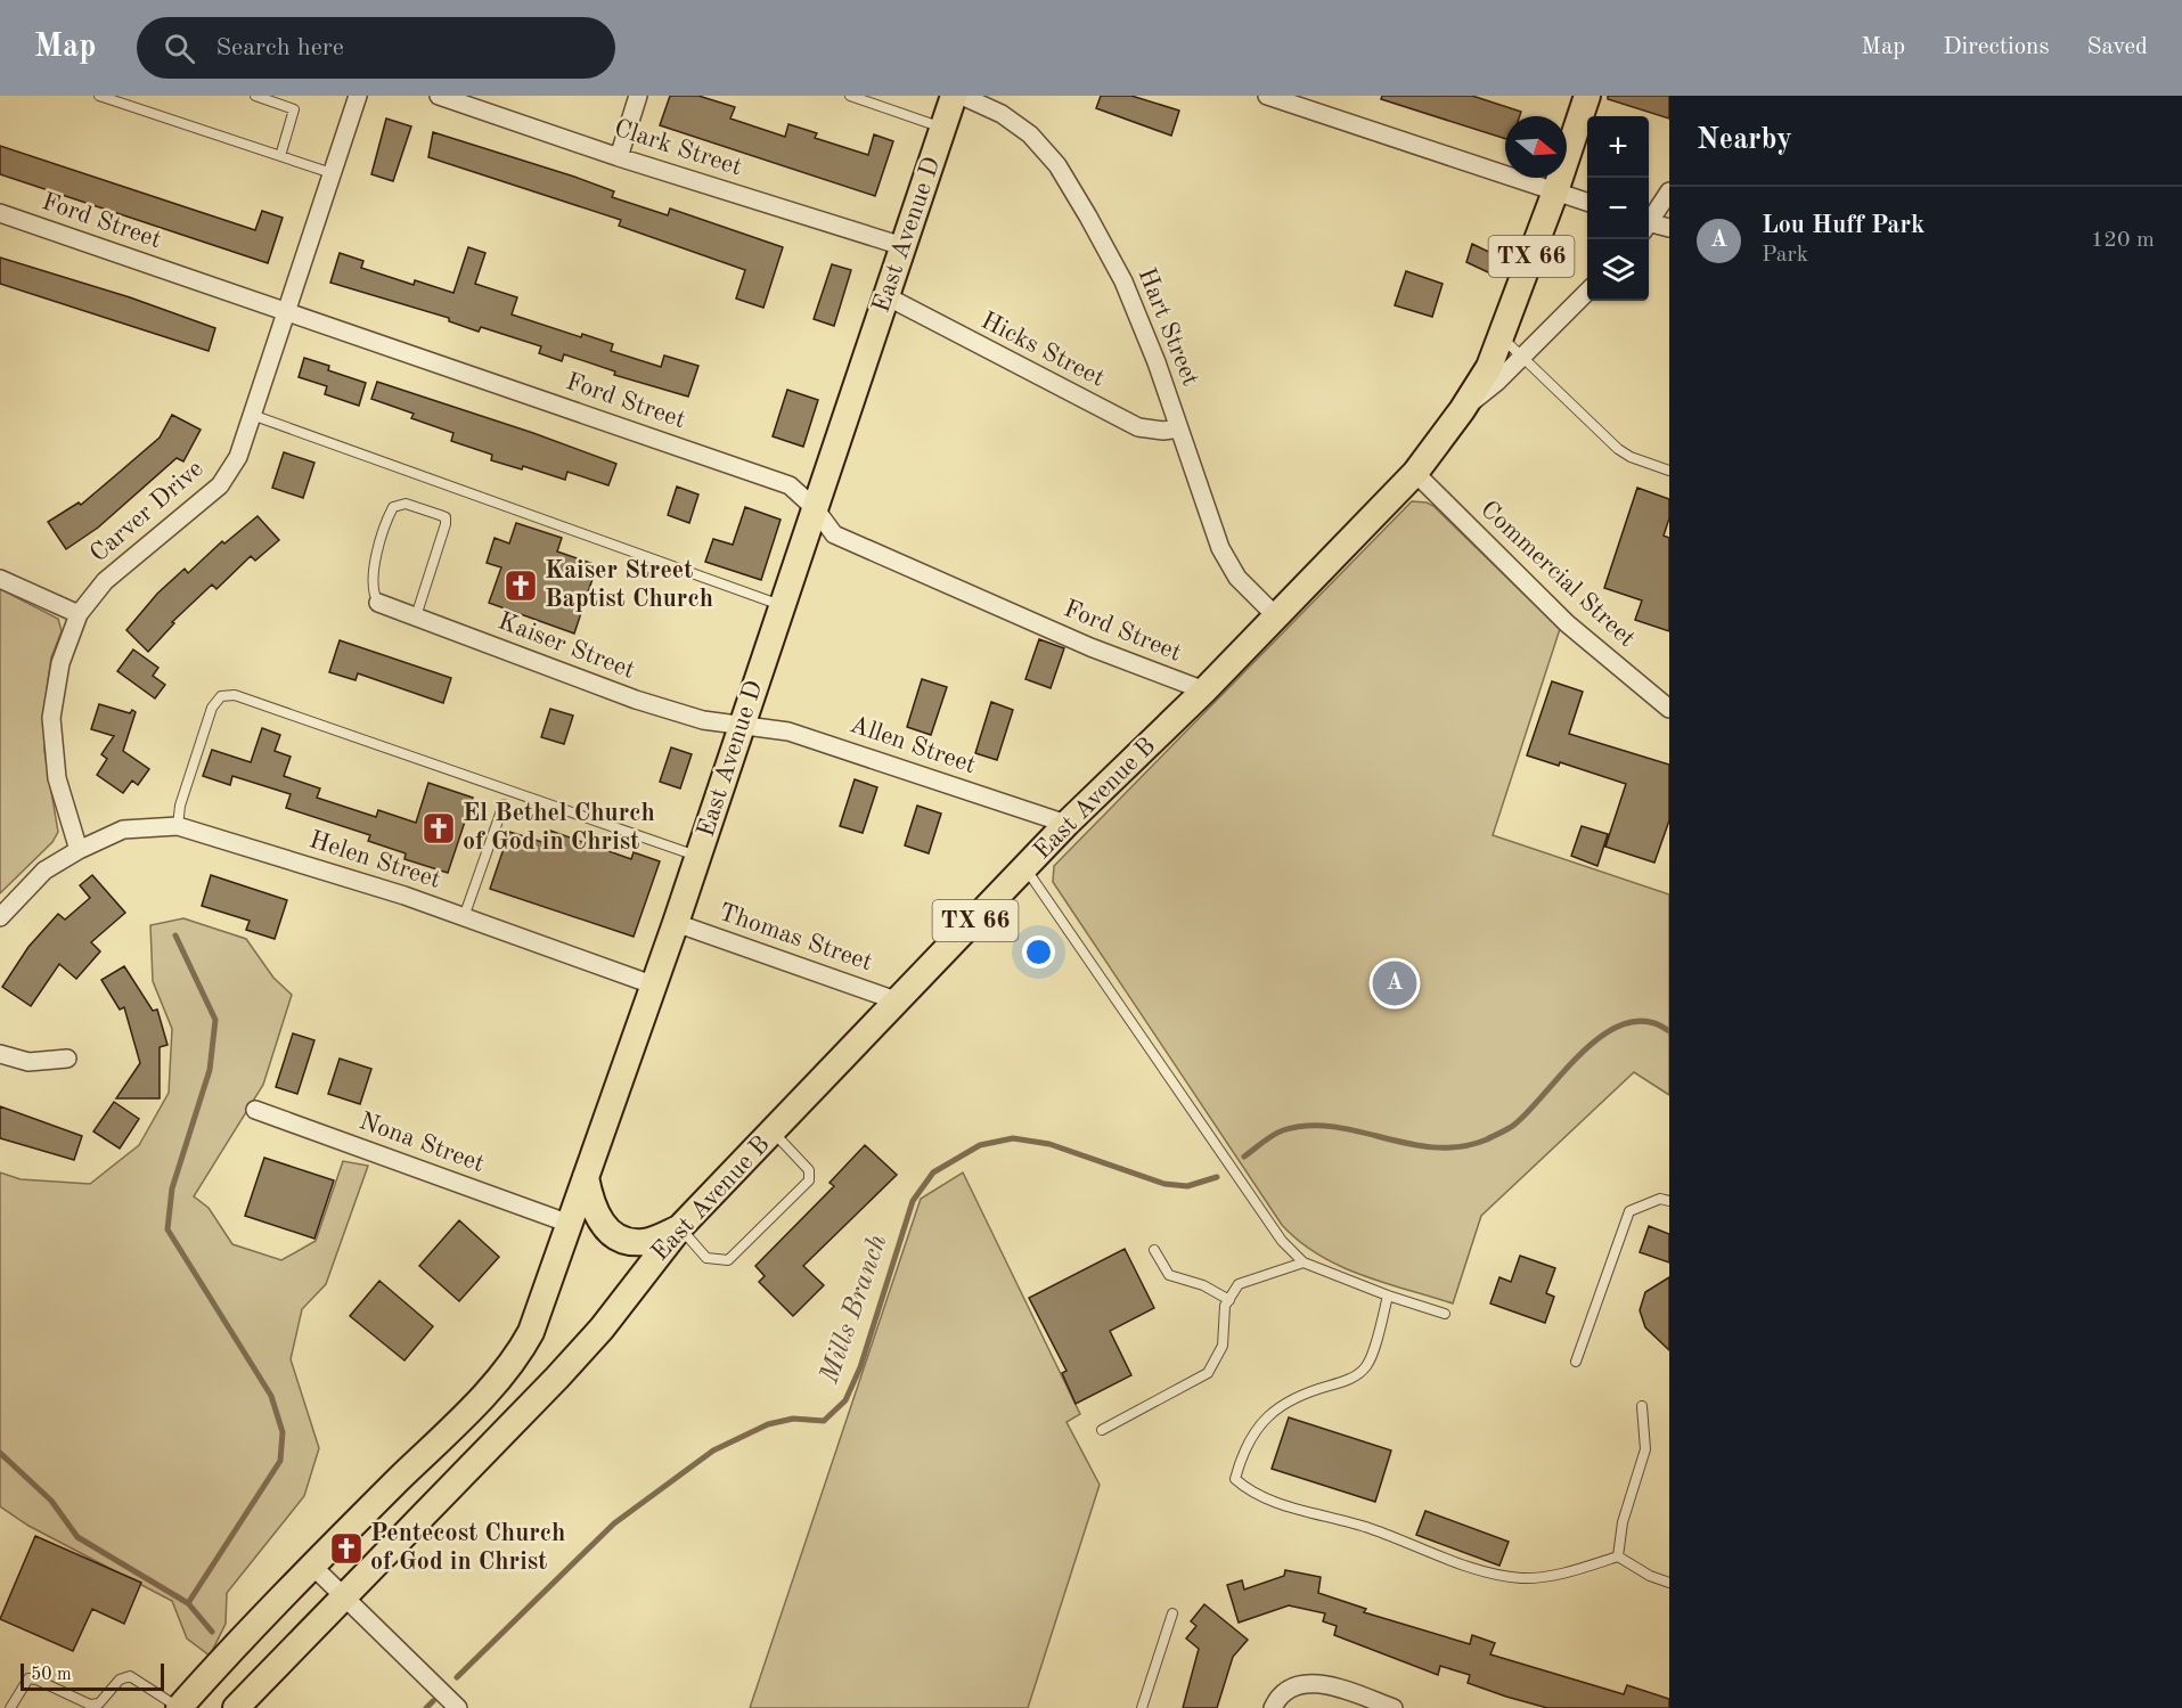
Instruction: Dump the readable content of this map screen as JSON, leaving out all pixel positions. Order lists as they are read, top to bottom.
{
  "streets": {
    "main road": ["East Avenue D", "TX 66", "East Avenue B"],
    "street": [
      "Clark Street",
      "Ford Street",
      "Hart Street",
      "Hicks Street",
      "Carver Drive",
      "Commercial Street",
      "Kaiser Street",
      "Allen Street",
      "Helen Street",
      "Thomas Street",
      "Nona Street"
    ]
  },
  "crossings": [
    ["Clark Street", "East Avenue D"],
    ["Ford Street", "East Avenue D"],
    ["Ford Street", "Carver Drive"],
    ["Ford Street", "East Avenue B"],
    ["East Avenue D", "Hicks Street"],
    ["East Avenue D", "Kaiser Street"],
    ["East Avenue D", "Allen Street"],
    ["East Avenue D", "Helen Street"],
    ["East Avenue D", "Thomas Street"],
    ["East Avenue D", "Nona Street"],
    ["TX 66", "East Avenue B"],
    ["Hart Street", "Hicks Street"],
    ["Hart Street", "East Avenue B"],
    ["Carver Drive", "Helen Street"],
    ["Commercial Street", "East Avenue B"],
    ["Kaiser Street", "Allen Street"],
    ["Allen Street", "East Avenue B"],
    ["East Avenue B", "Thomas Street"]
  ],
  "water": ["Mills Branch"],
  "places": {
    "church": ["Kaiser Street Baptist Church", "El Bethel Church of God in Christ", "Pentecost Church of God in Christ"]
  },
  "scale_bar": "50 m",
  "north": "right",
  "page": {
    "header": "Map",
    "search": "Search here",
    "nav": ["Map", "Directions", "Saved"],
    "heading": "Nearby",
    "map_buttons": ["+", "−"],
    "list": [
      {
        "mark": "A",
        "name": "Lou Huff Park",
        "note": "Park",
        "value": "120 m"
      }
    ],
    "pins": "A",
    "scale": "50 m"
  }
}
